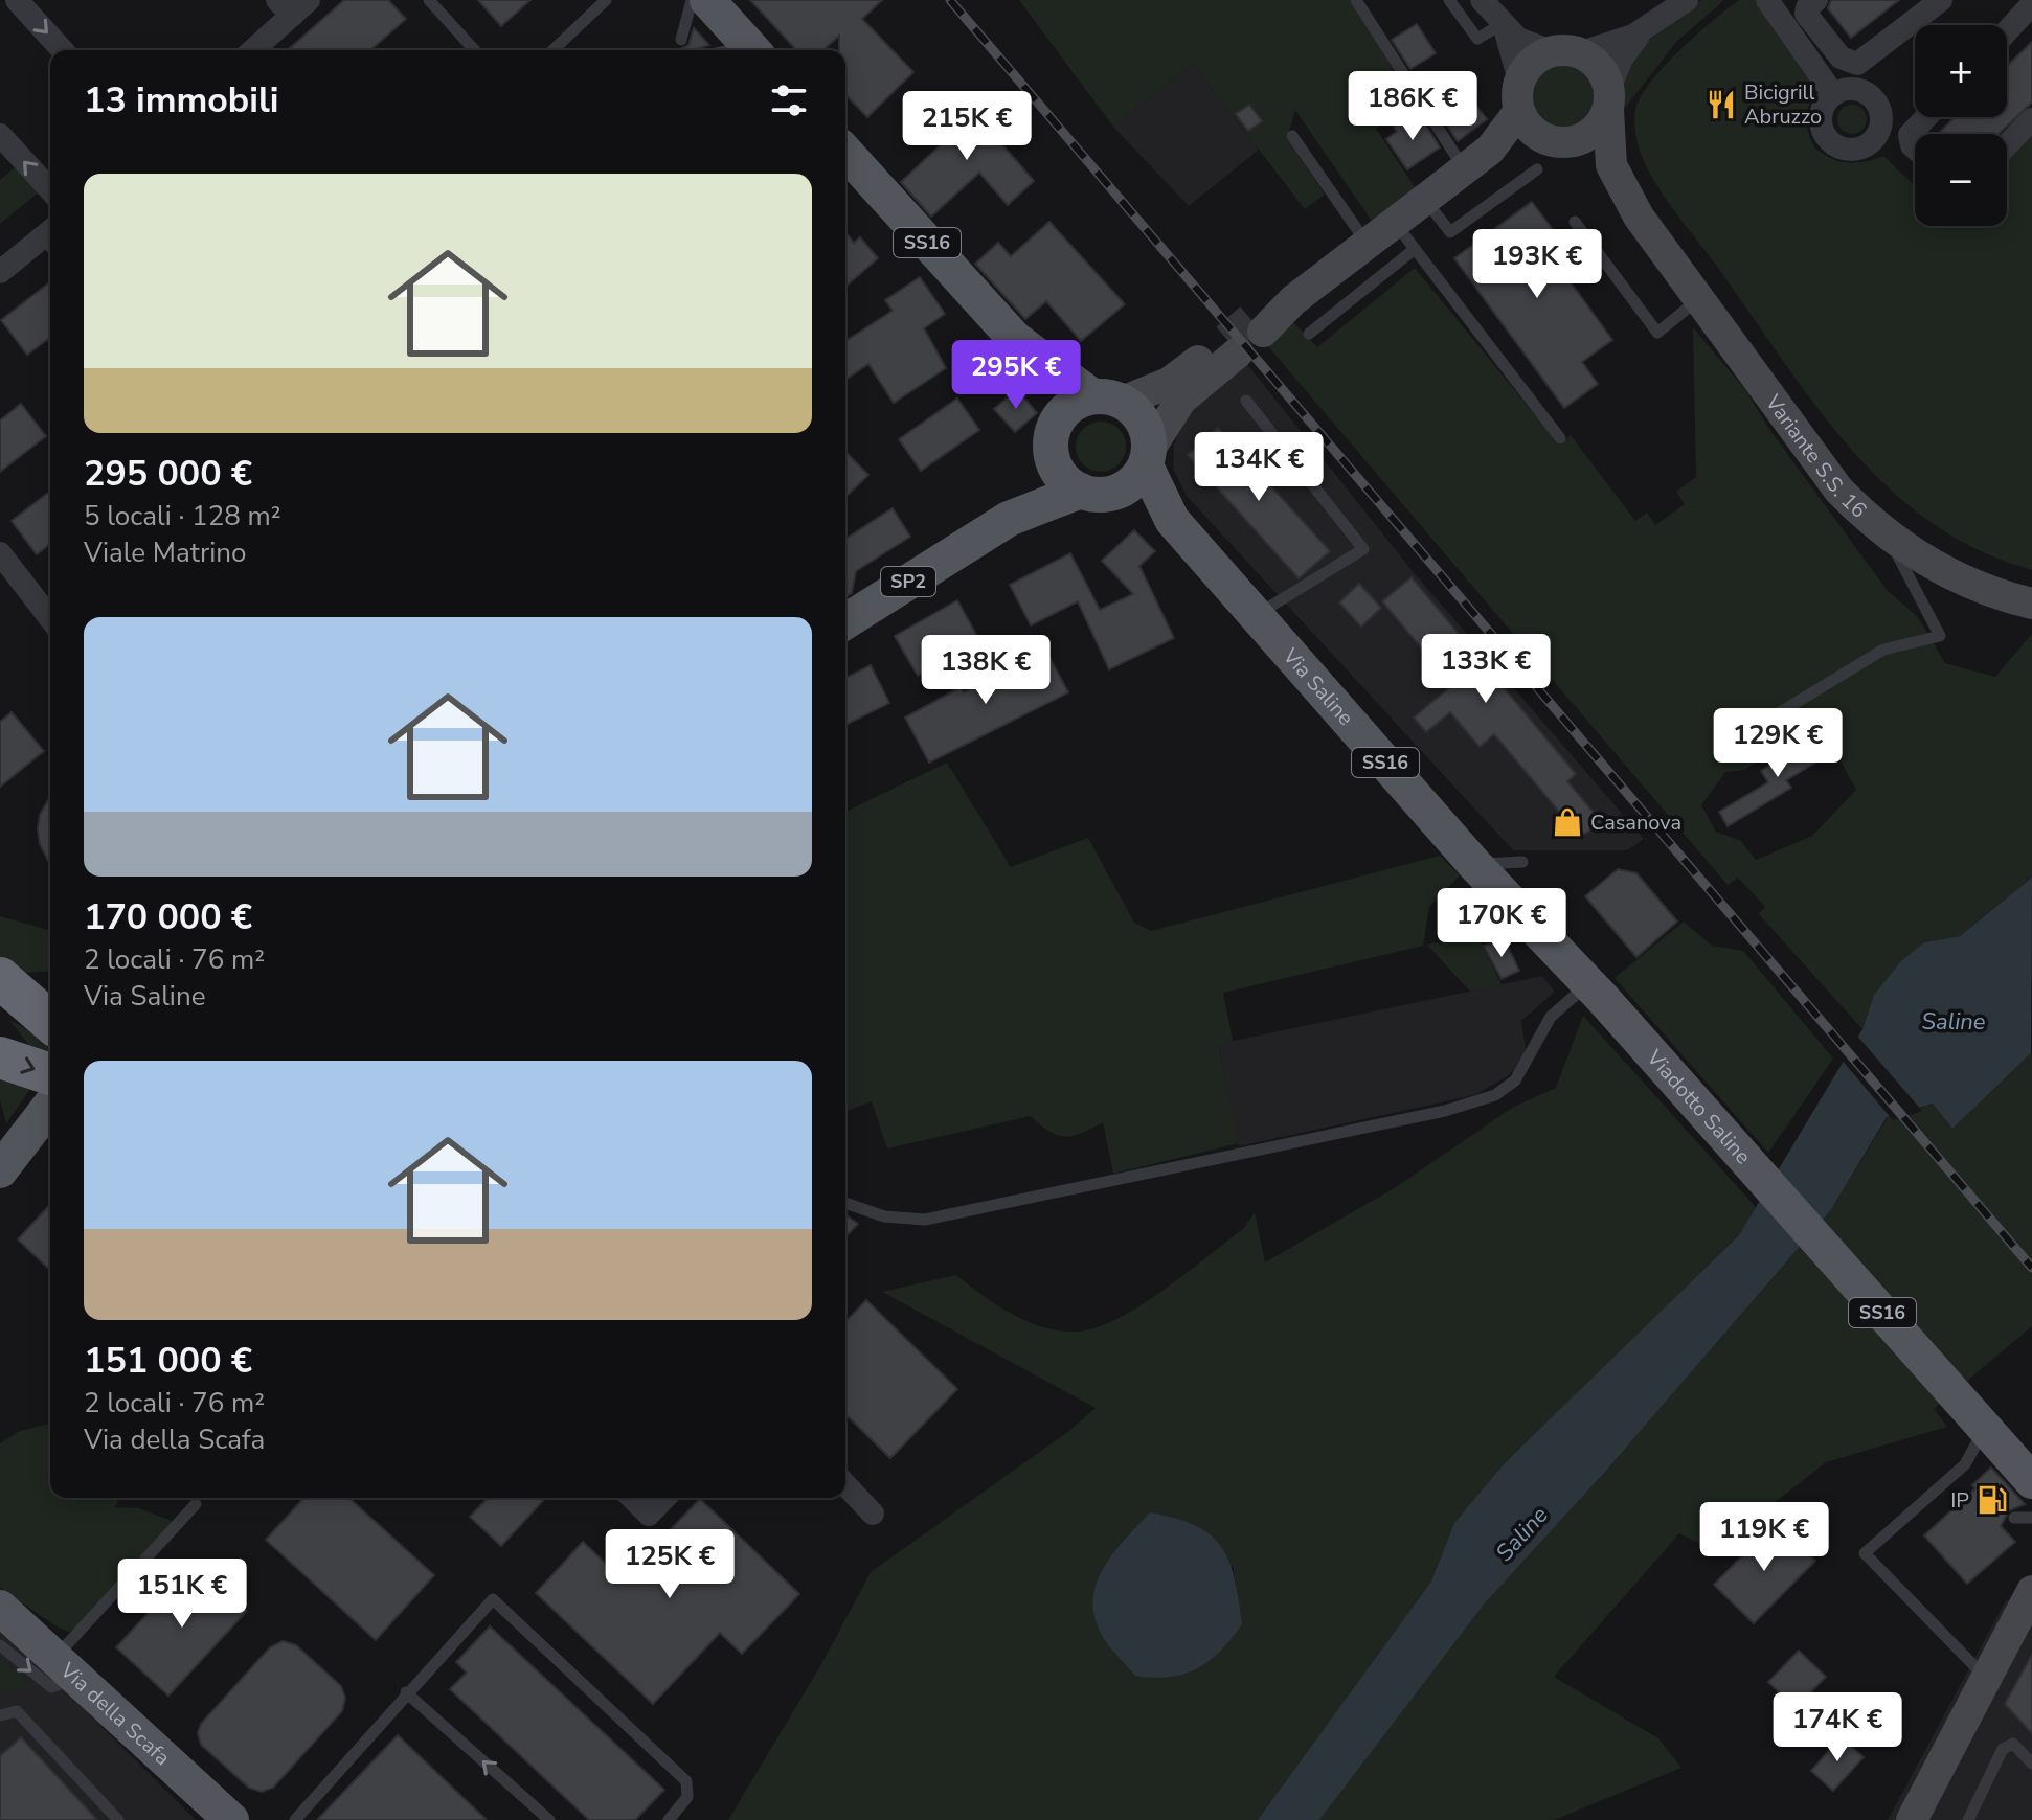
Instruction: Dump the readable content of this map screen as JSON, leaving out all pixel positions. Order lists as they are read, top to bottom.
{
  "streets": {
    "main road": [
      "SS16",
      "SP2",
      "Via Saline",
      "Viadotto Saline",
      "Via della Scafa"
    ],
    "street": ["Variante S.S. 16"]
  },
  "crossings": [
    ["SS16", "SP2"],
    ["SS16", "Via Saline"],
    ["SS16", "Viadotto Saline"],
    ["SP2", "Via Saline"],
    ["Via Saline", "Viadotto Saline"]
  ],
  "water": ["Saline"],
  "places": {
    "restaurant": ["Bicigrill Abruzzo"],
    "shop": ["Casanova"],
    "fuel station": ["IP"]
  },
  "page": {
    "map_buttons": ["+", "−"],
    "heading": "13 immobili",
    "price": [
      "186K €",
      "215K €",
      "193K €",
      "295K €",
      "134K €",
      "133K €",
      "138K €",
      "129K €",
      "170K €",
      "119K €",
      "125K €",
      "151K €",
      "174K €"
    ],
    "list": [
      {
        "name": "295 000 €",
        "note": "5 locali · 128 m² · Viale Matrino"
      },
      {
        "name": "170 000 €",
        "note": "2 locali · 76 m² · Via Saline"
      },
      {
        "name": "151 000 €",
        "note": "2 locali · 76 m² · Via della Scafa"
      }
    ]
  }
}
